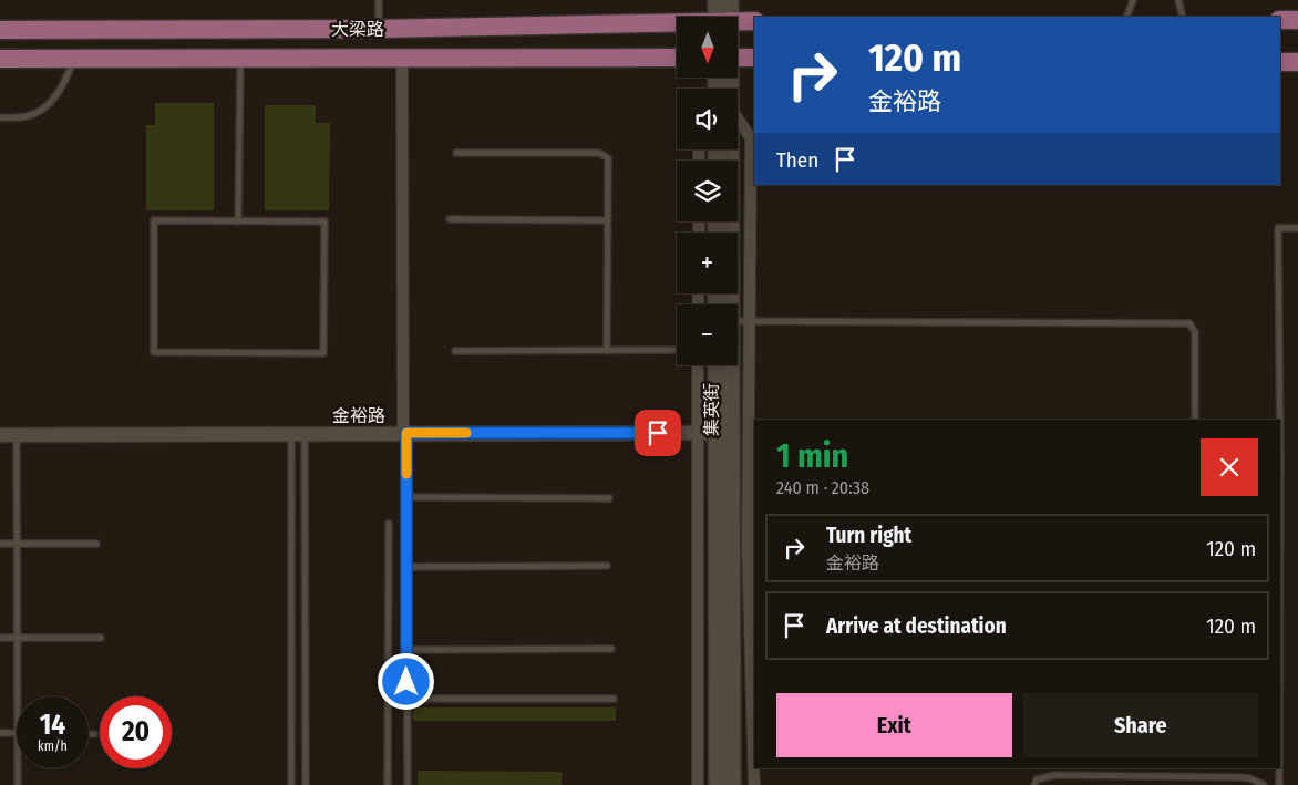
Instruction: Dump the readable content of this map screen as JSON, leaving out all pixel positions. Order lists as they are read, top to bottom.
{
  "streets": {
    "main road": ["大梁路", "集英街"],
    "street": ["金裕路"]
  },
  "crossings": [
    ["集英街", "金裕路"]
  ],
  "north": "bottom",
  "page": {
    "map_buttons": ["+", "−"],
    "turn": ["120 m", "金裕路"],
    "then": "Then",
    "heading": ["1 min", "240 m · 20:38"],
    "list": [
      {
        "name": "Turn right",
        "note": "金裕路",
        "value": "120 m"
      },
      {
        "name": "Arrive at destination",
        "value": "120 m"
      }
    ],
    "buttons": ["Exit", "Share"],
    "speed": "14 km/h",
    "limit": "20"
  }
}
